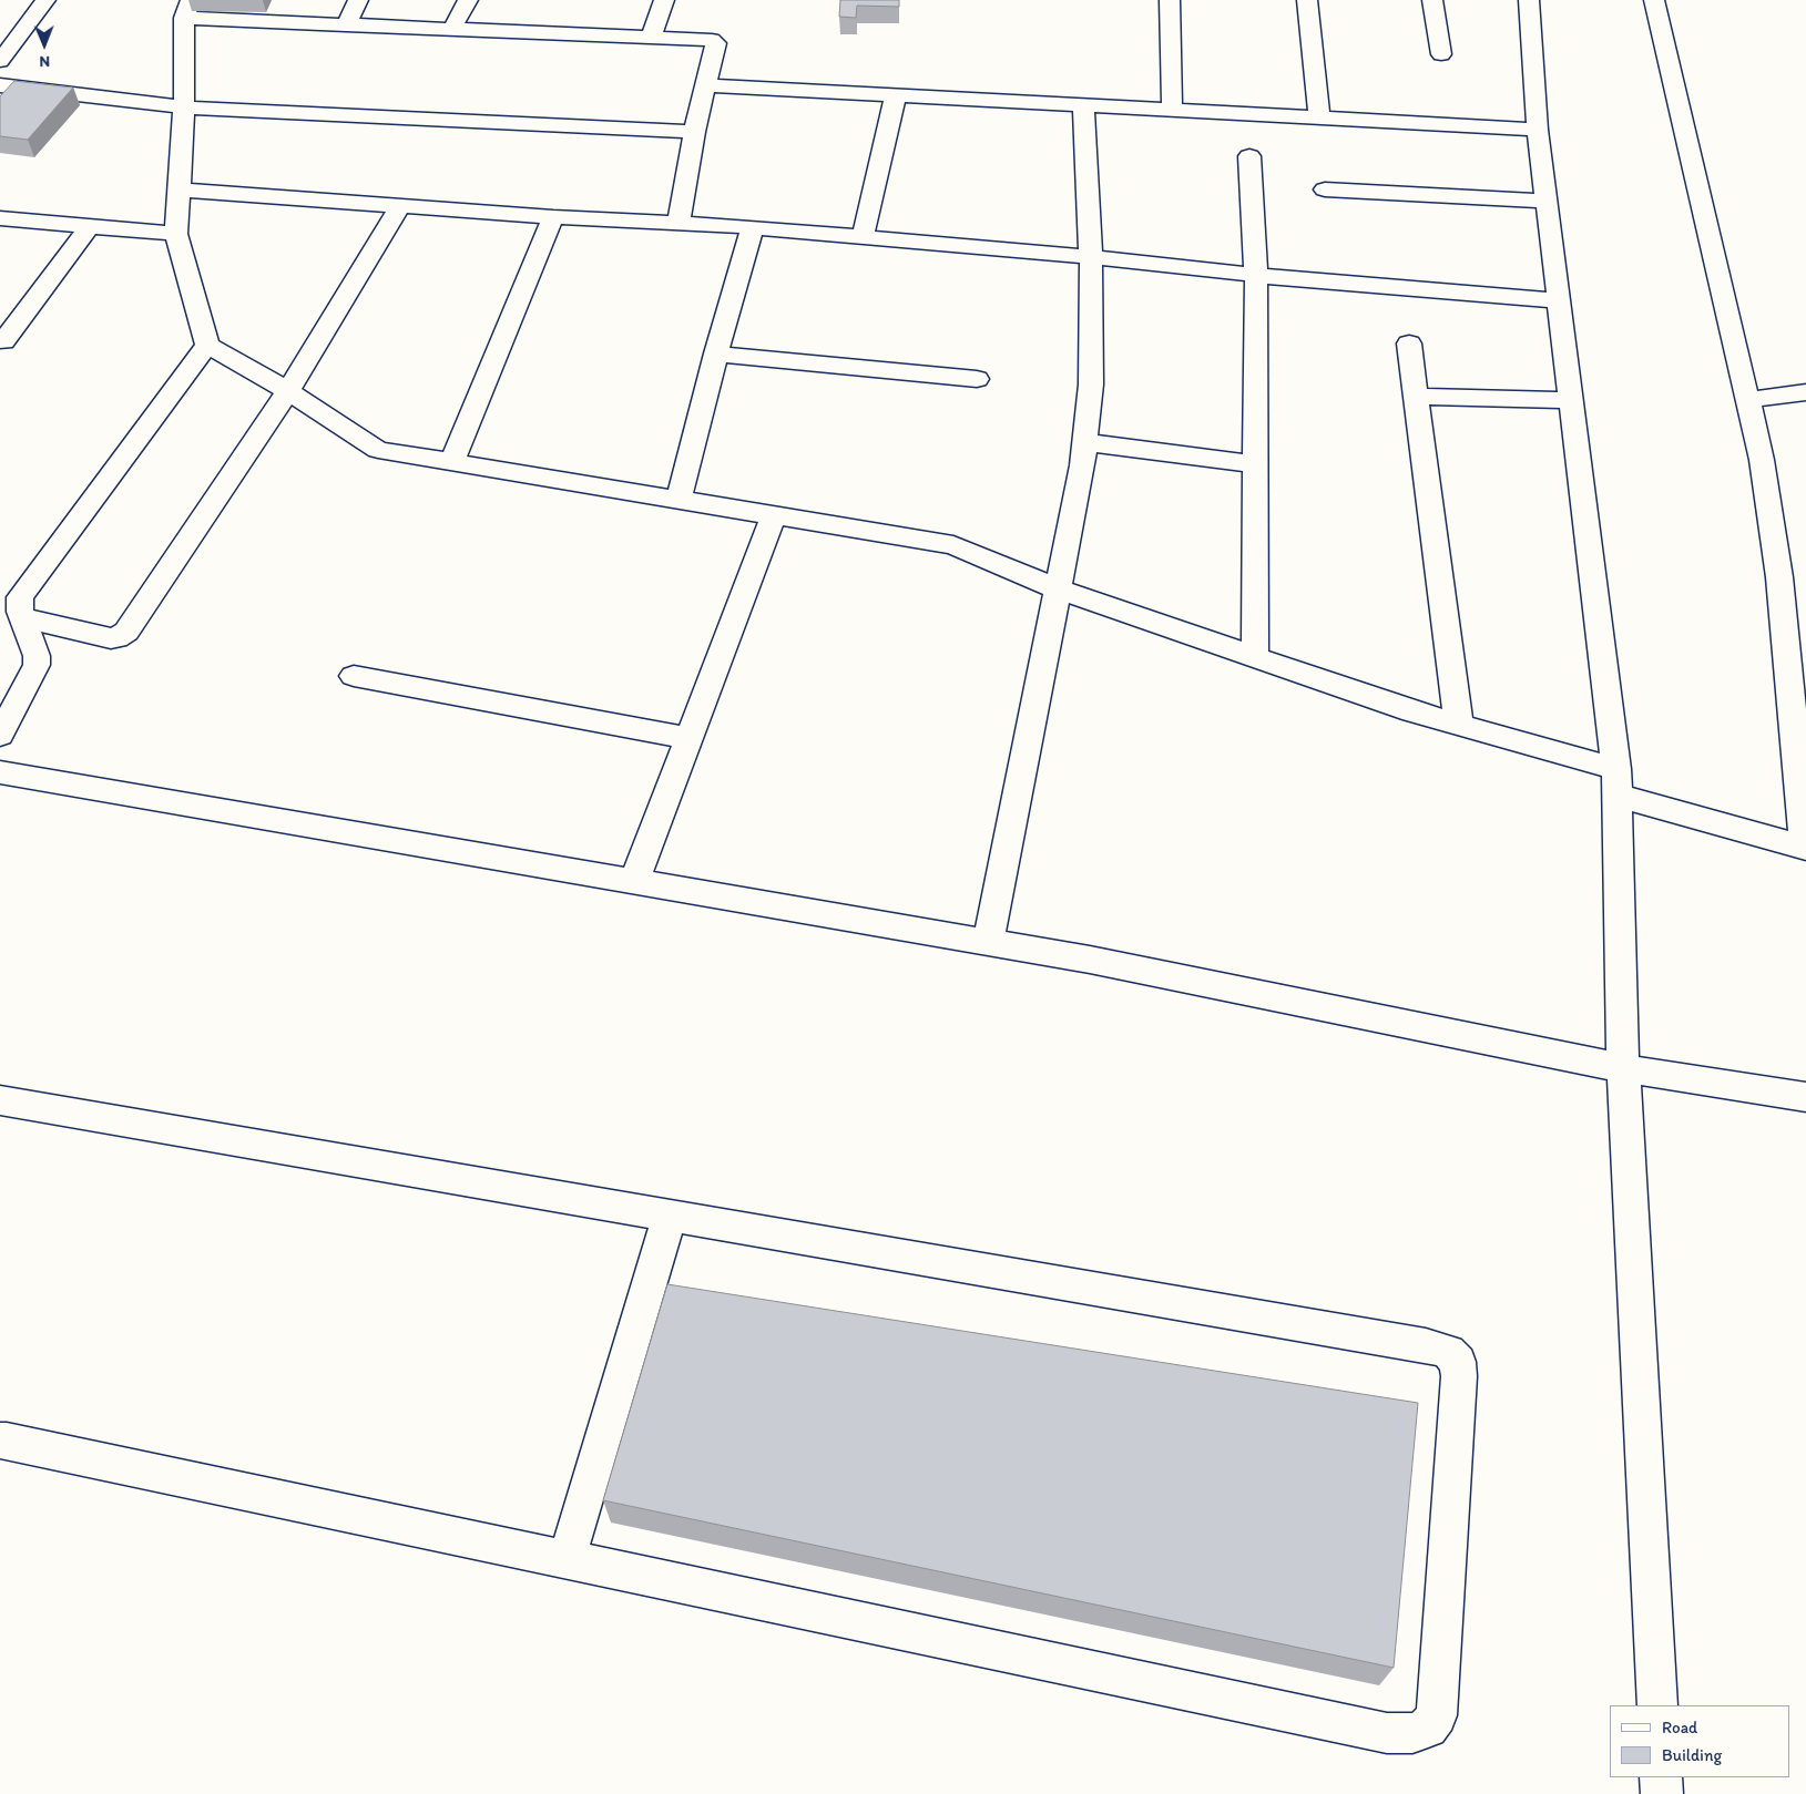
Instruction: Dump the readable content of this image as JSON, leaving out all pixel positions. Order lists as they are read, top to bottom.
{
  "legend": ["Road", "Building"],
  "north": "bottom"
}
